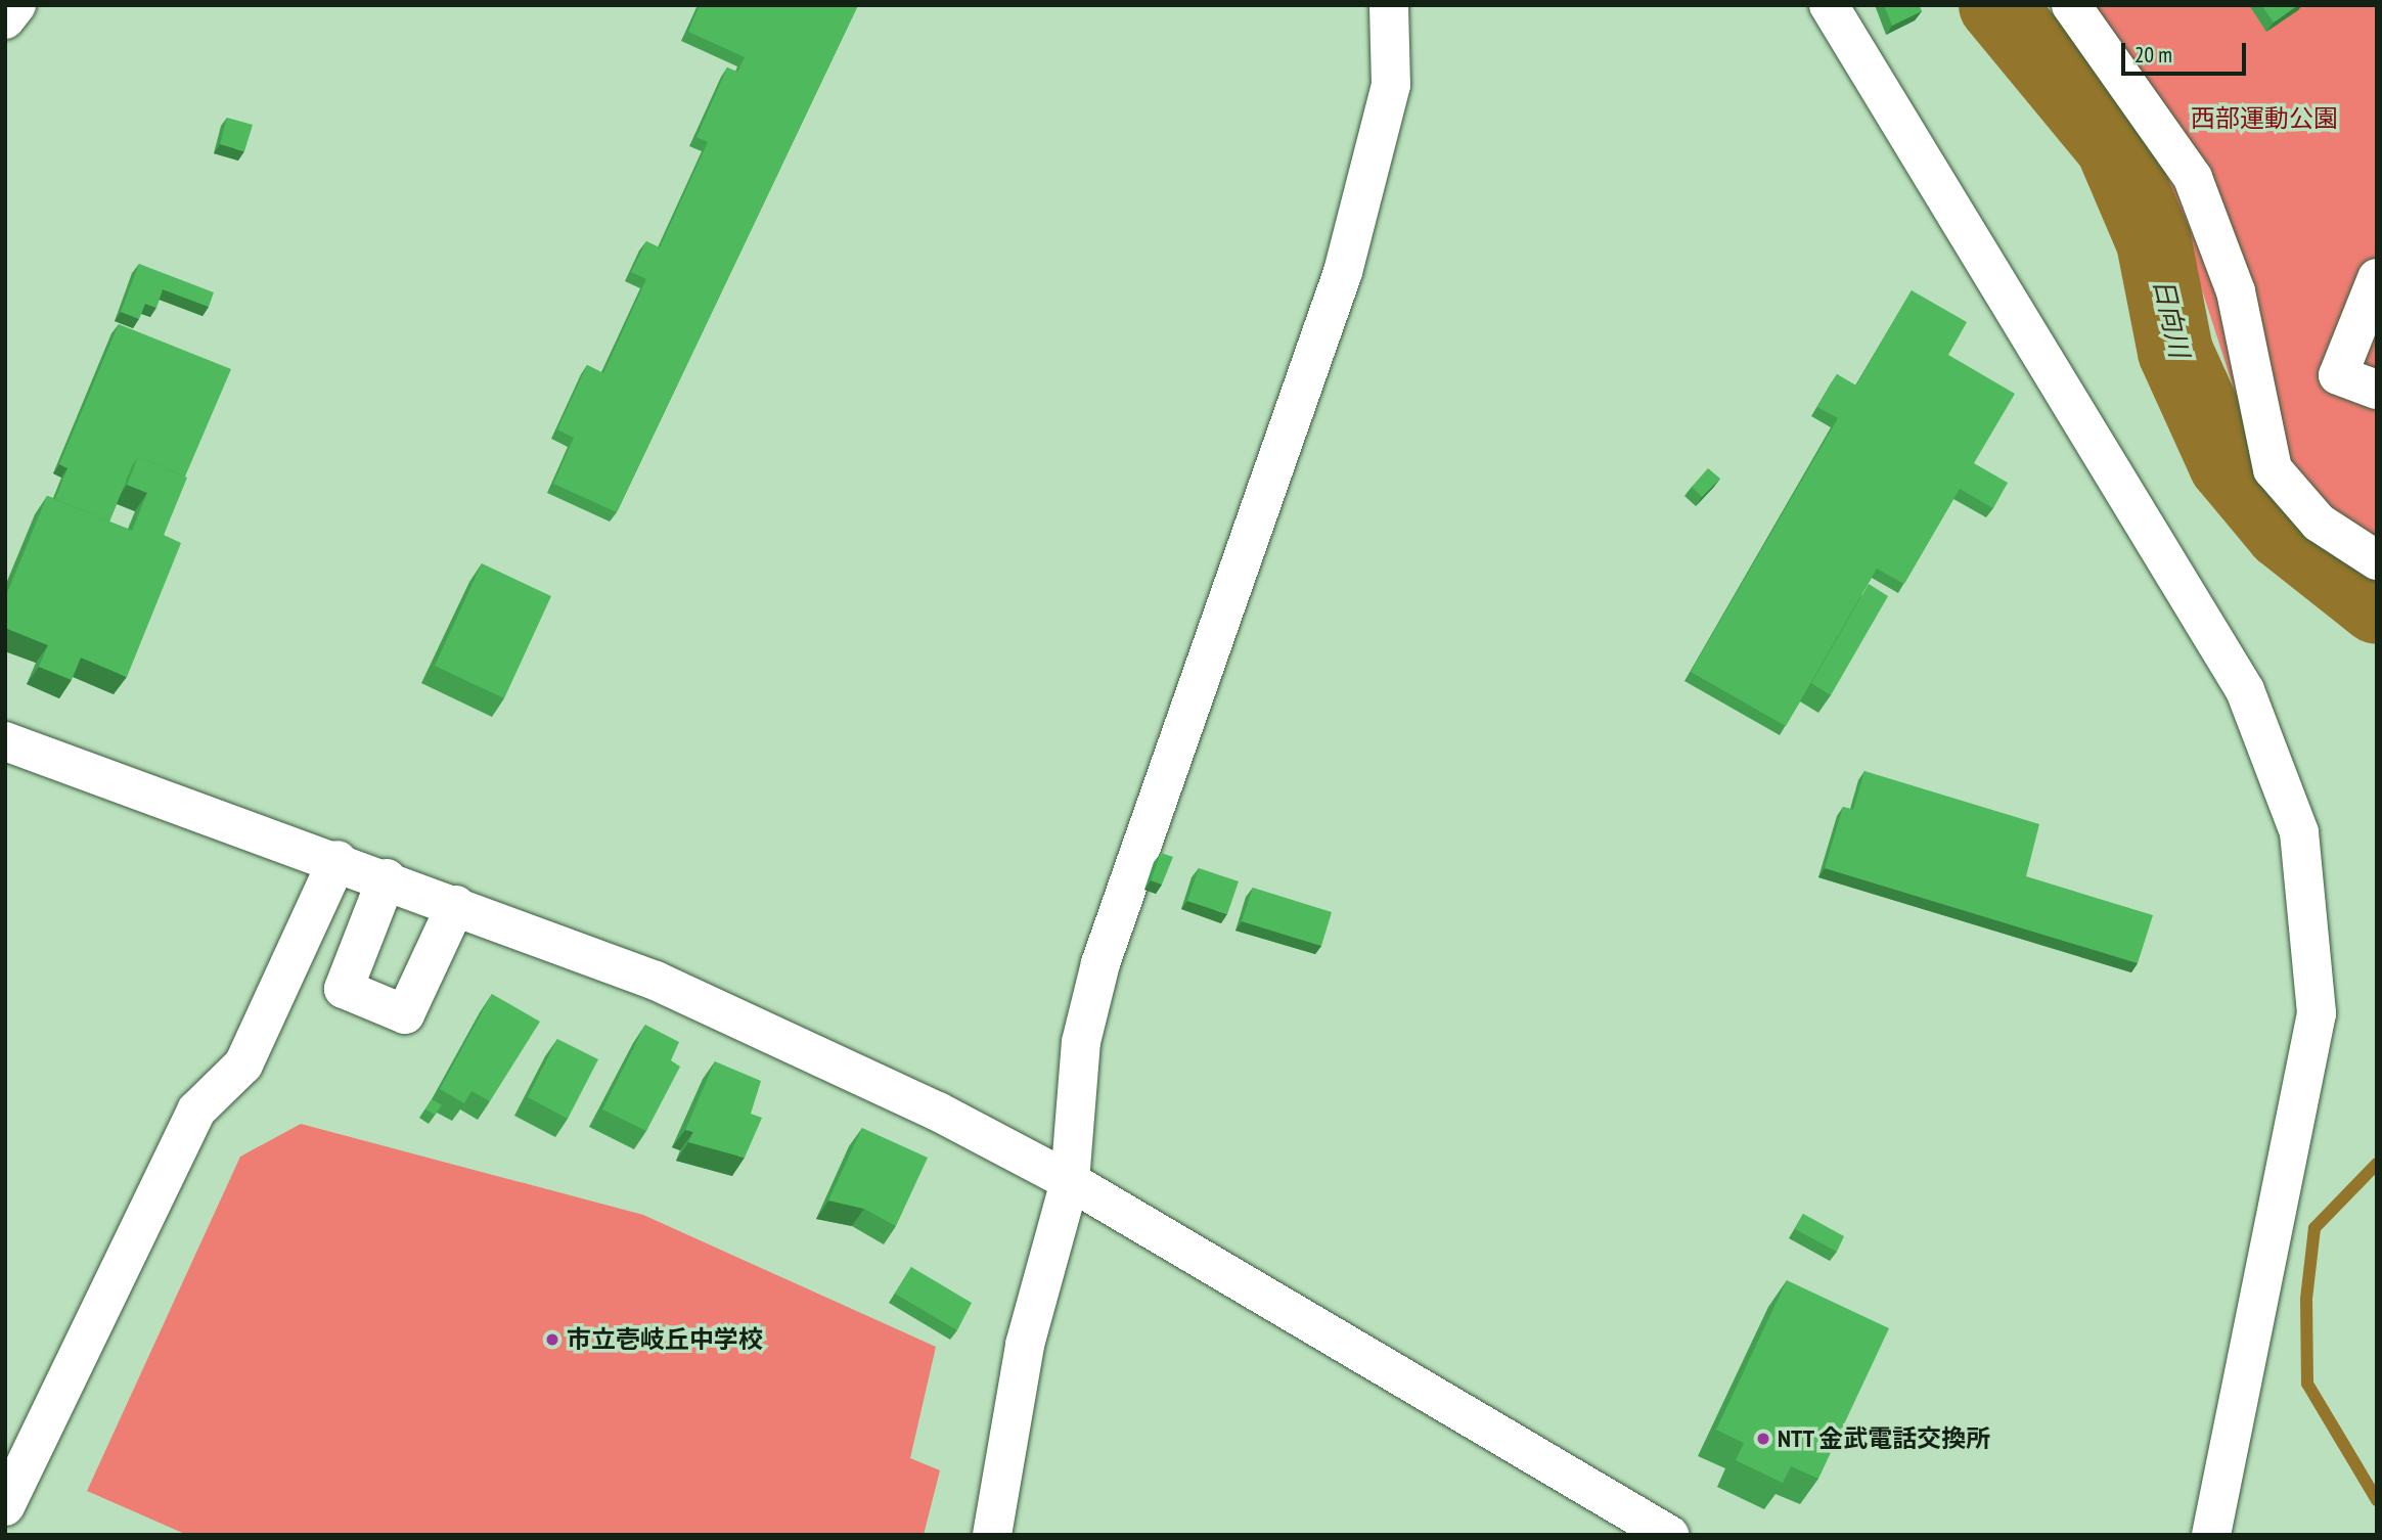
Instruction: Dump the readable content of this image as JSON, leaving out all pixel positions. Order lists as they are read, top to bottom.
{
  "water": ["日向川"],
  "parks": ["西部運動公園"],
  "places": ["市立壱岐丘中学校", "NTT 金武電話交換所"],
  "scale_bar": "20 m"
}
